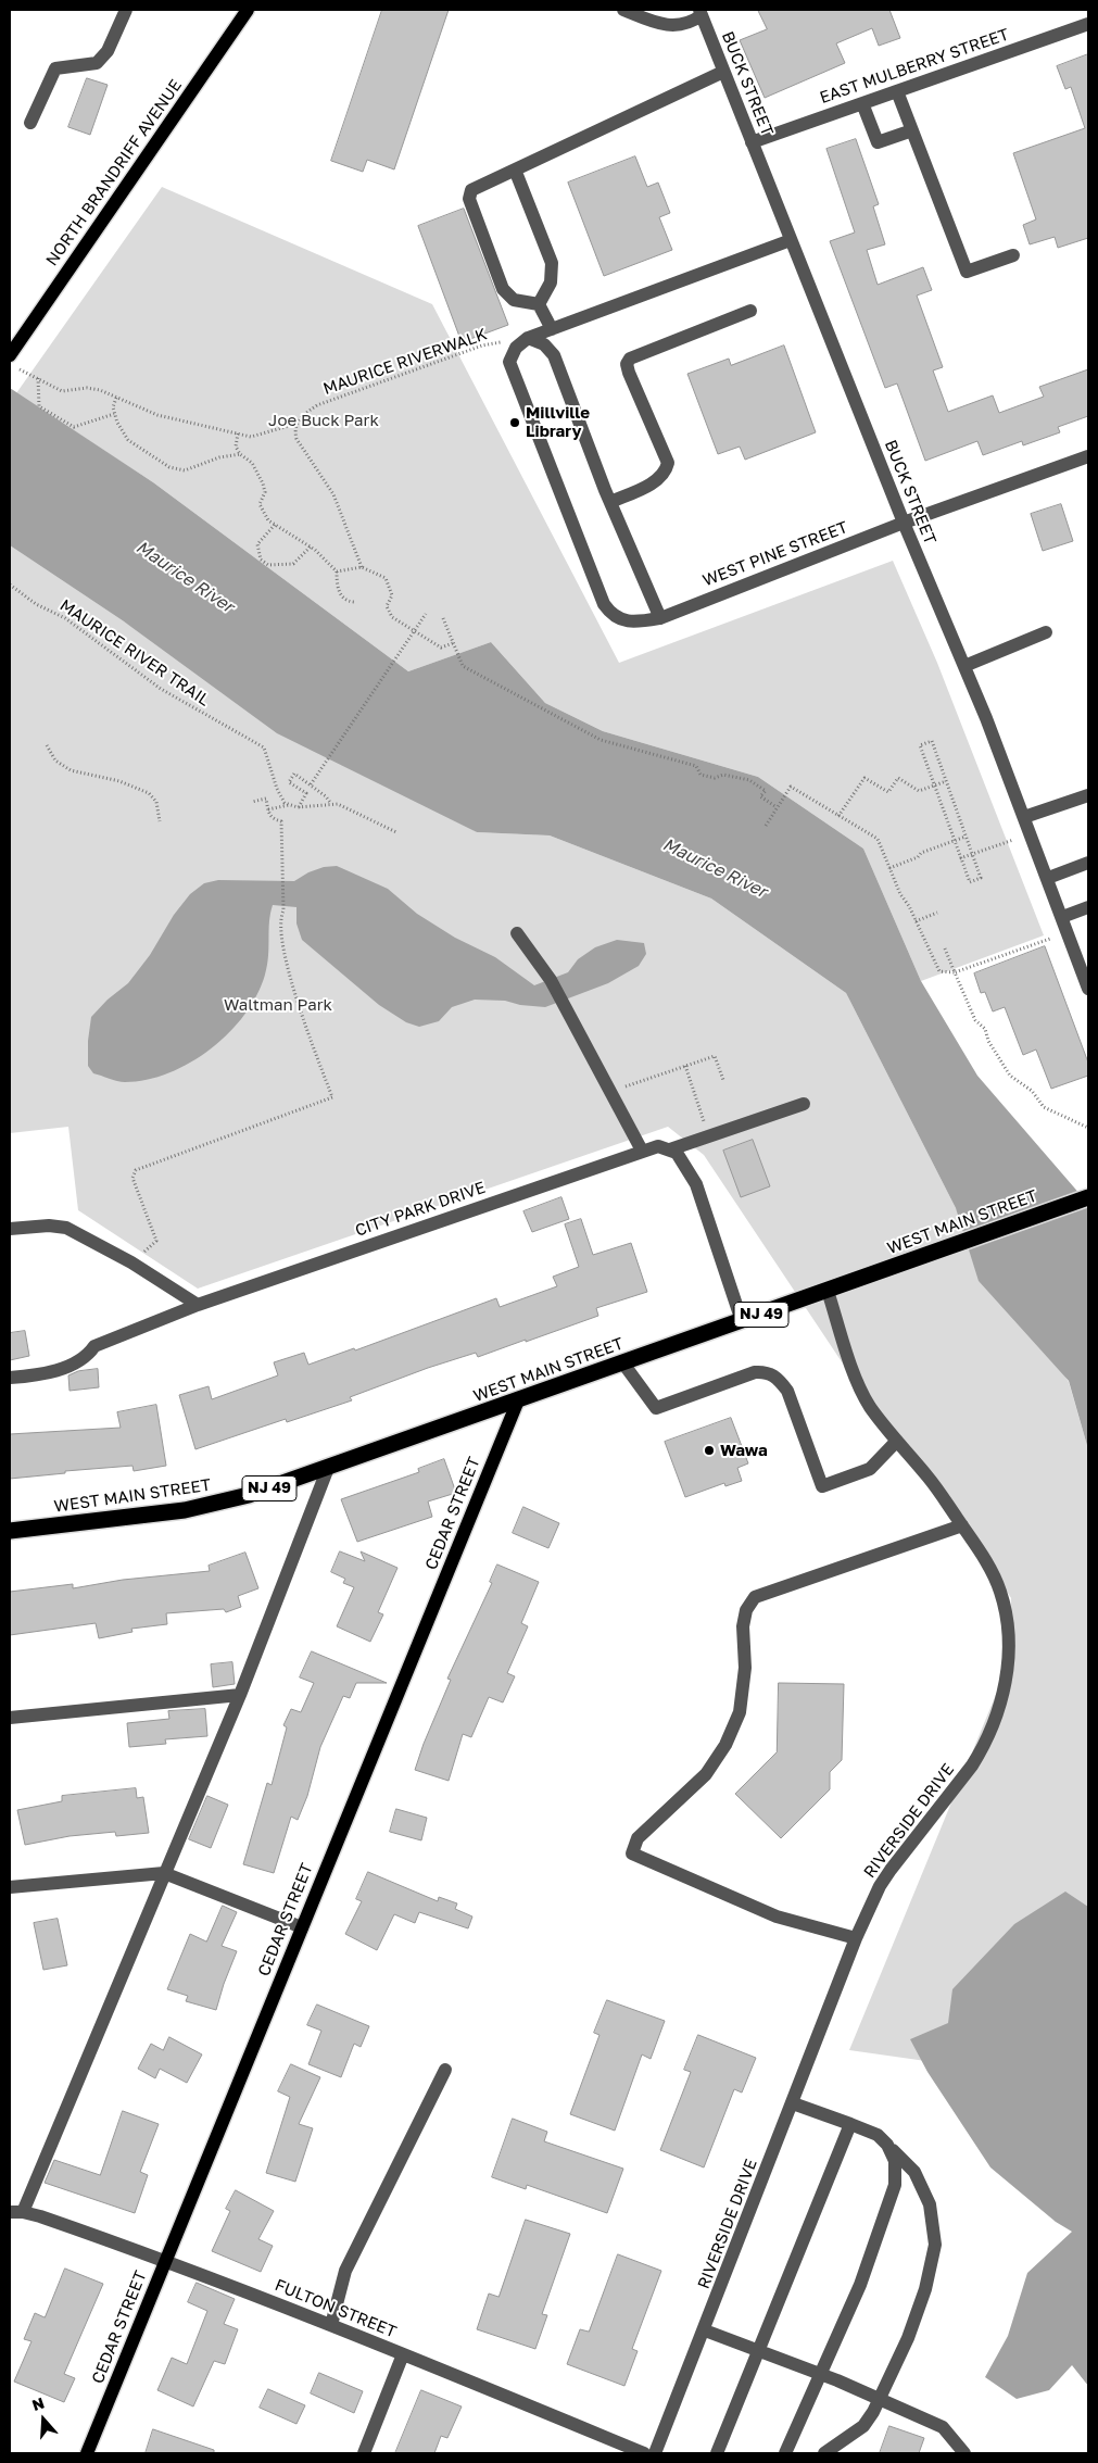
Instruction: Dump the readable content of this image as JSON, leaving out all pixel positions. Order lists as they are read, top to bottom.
{
  "streets": {
    "highway": ["WEST MAIN STREET", "NJ 49"],
    "main road": ["NORTH BRANDRIFF AVENUE", "CEDAR STREET"],
    "street": [
      "EAST MULBERRY STREET",
      "BUCK STREET",
      "WEST PINE STREET",
      "CITY PARK DRIVE",
      "RIVERSIDE DRIVE",
      "FULTON STREET"
    ],
    "path": ["MAURICE RIVERWALK", "MAURICE RIVER TRAIL"]
  },
  "crossings": [
    ["EAST MULBERRY STREET", "BUCK STREET"],
    ["BUCK STREET", "WEST PINE STREET"],
    ["MAURICE RIVERWALK", "WEST PINE STREET"],
    ["WEST MAIN STREET", "CEDAR STREET"],
    ["WEST MAIN STREET", "RIVERSIDE DRIVE"],
    ["CEDAR STREET", "FULTON STREET"]
  ],
  "water": ["Maurice River"],
  "parks": ["Joe Buck Park", "Waltman Park"],
  "places": ["Millville Library", "Wawa"],
  "north": "top"
}
